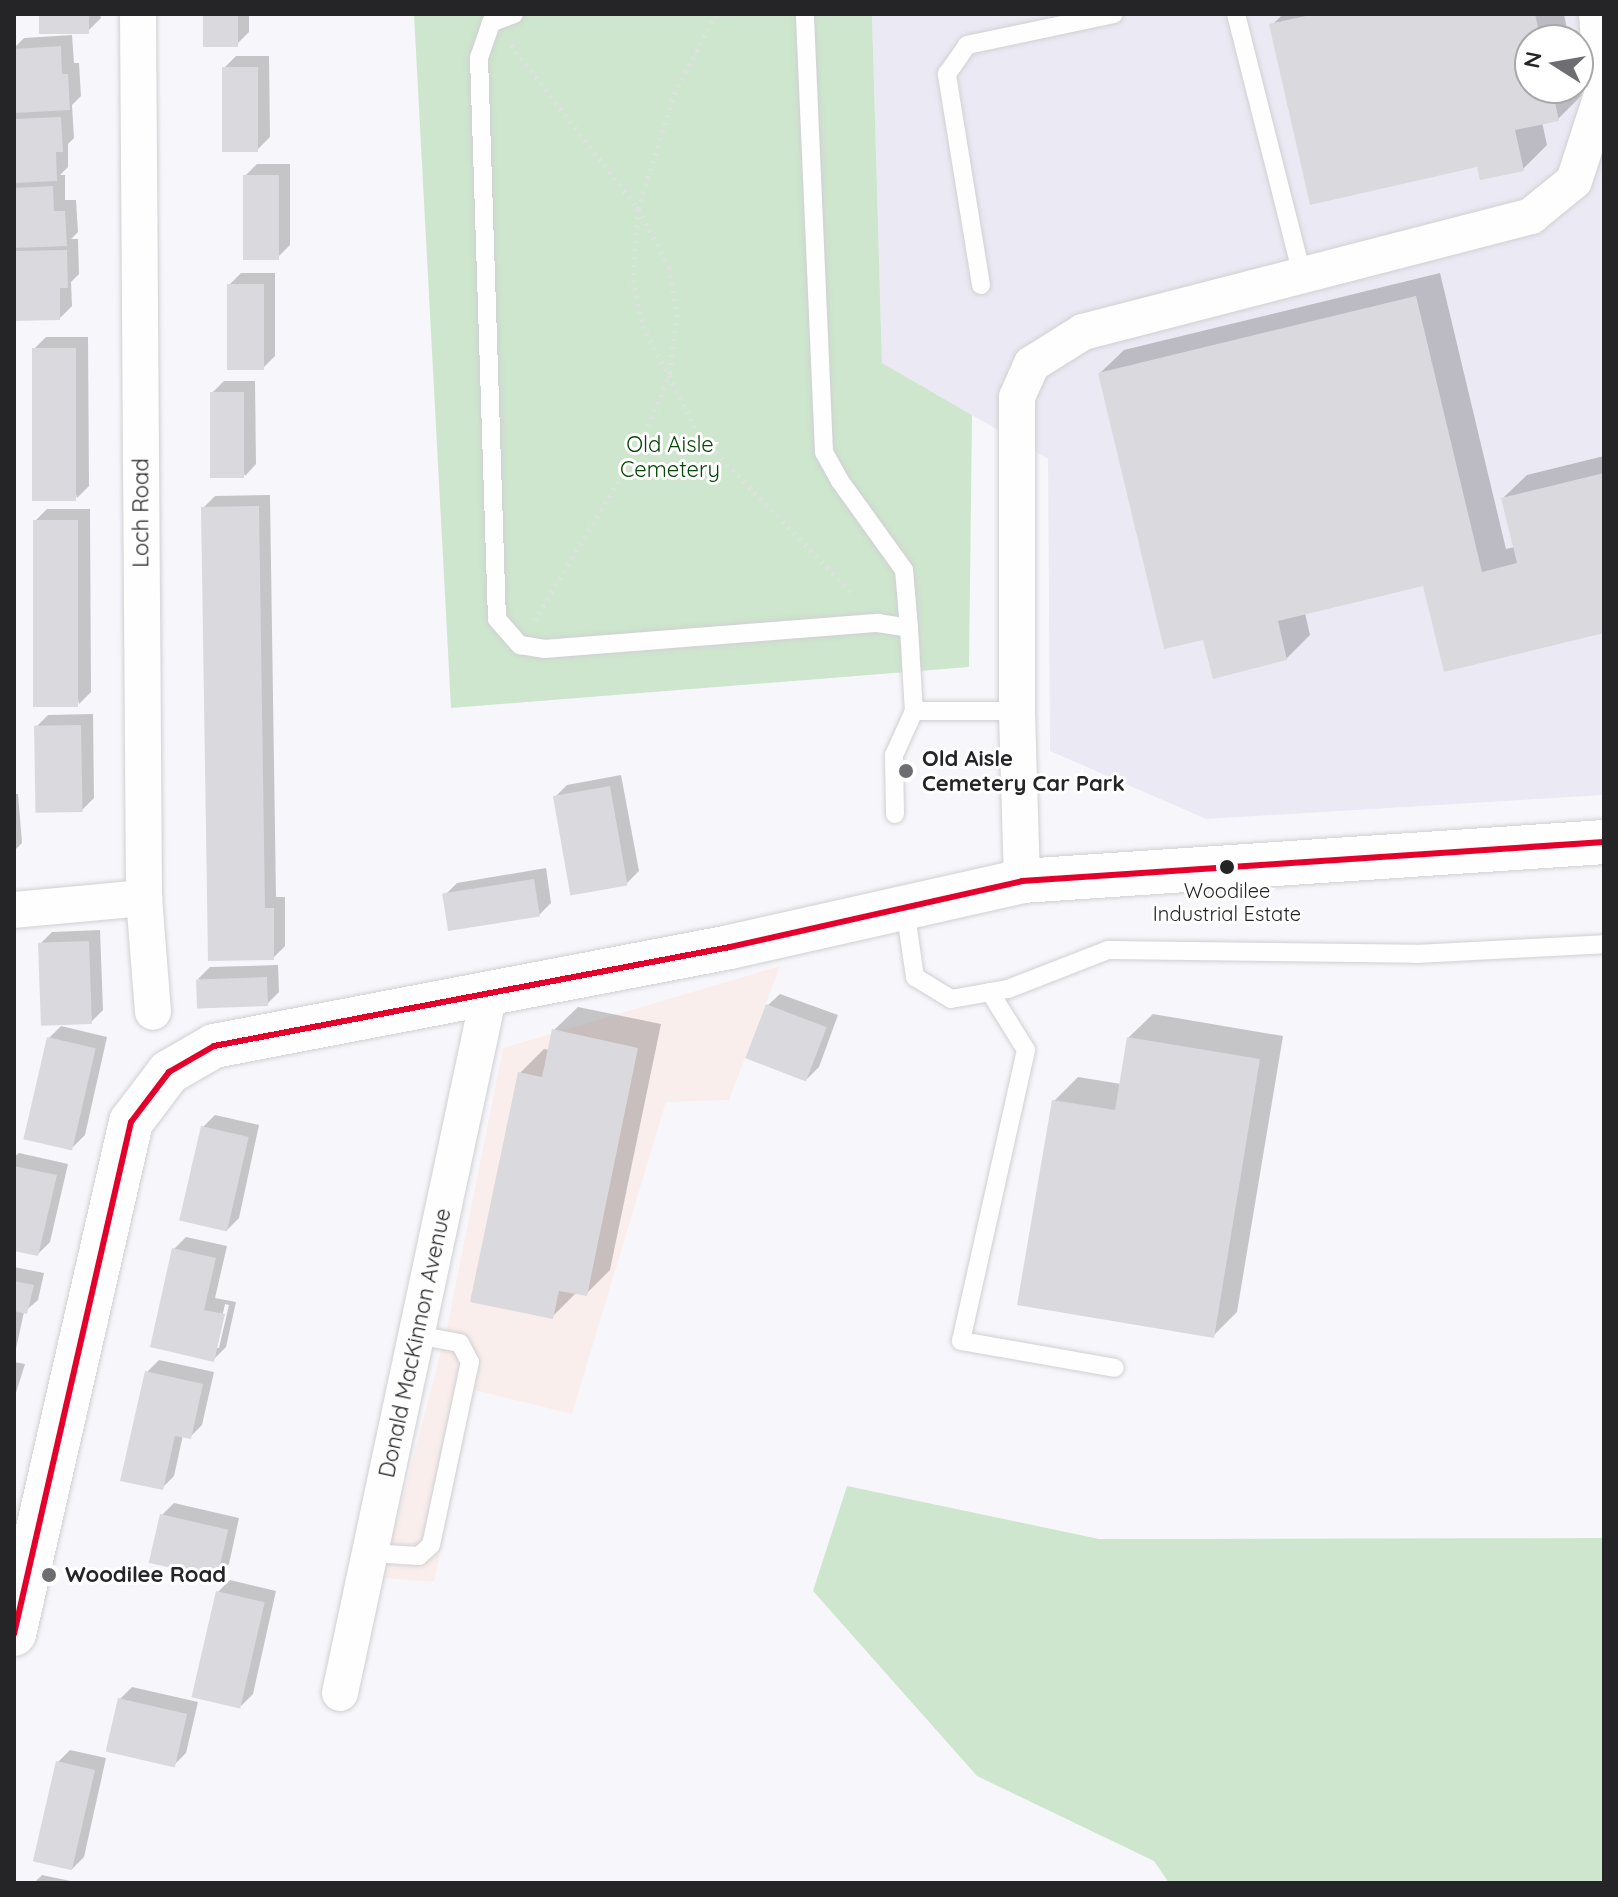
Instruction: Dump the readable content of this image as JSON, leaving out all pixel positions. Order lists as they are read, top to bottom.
{
  "streets": {
    "street": ["Loch Road", "Donald MacKinnon Avenue"]
  },
  "parks": ["Old Aisle Cemetery"],
  "places": ["Old Aisle Cemetery Car Park", "Woodilee Industrial Estate", "Woodilee Road"],
  "north": "left"
}
